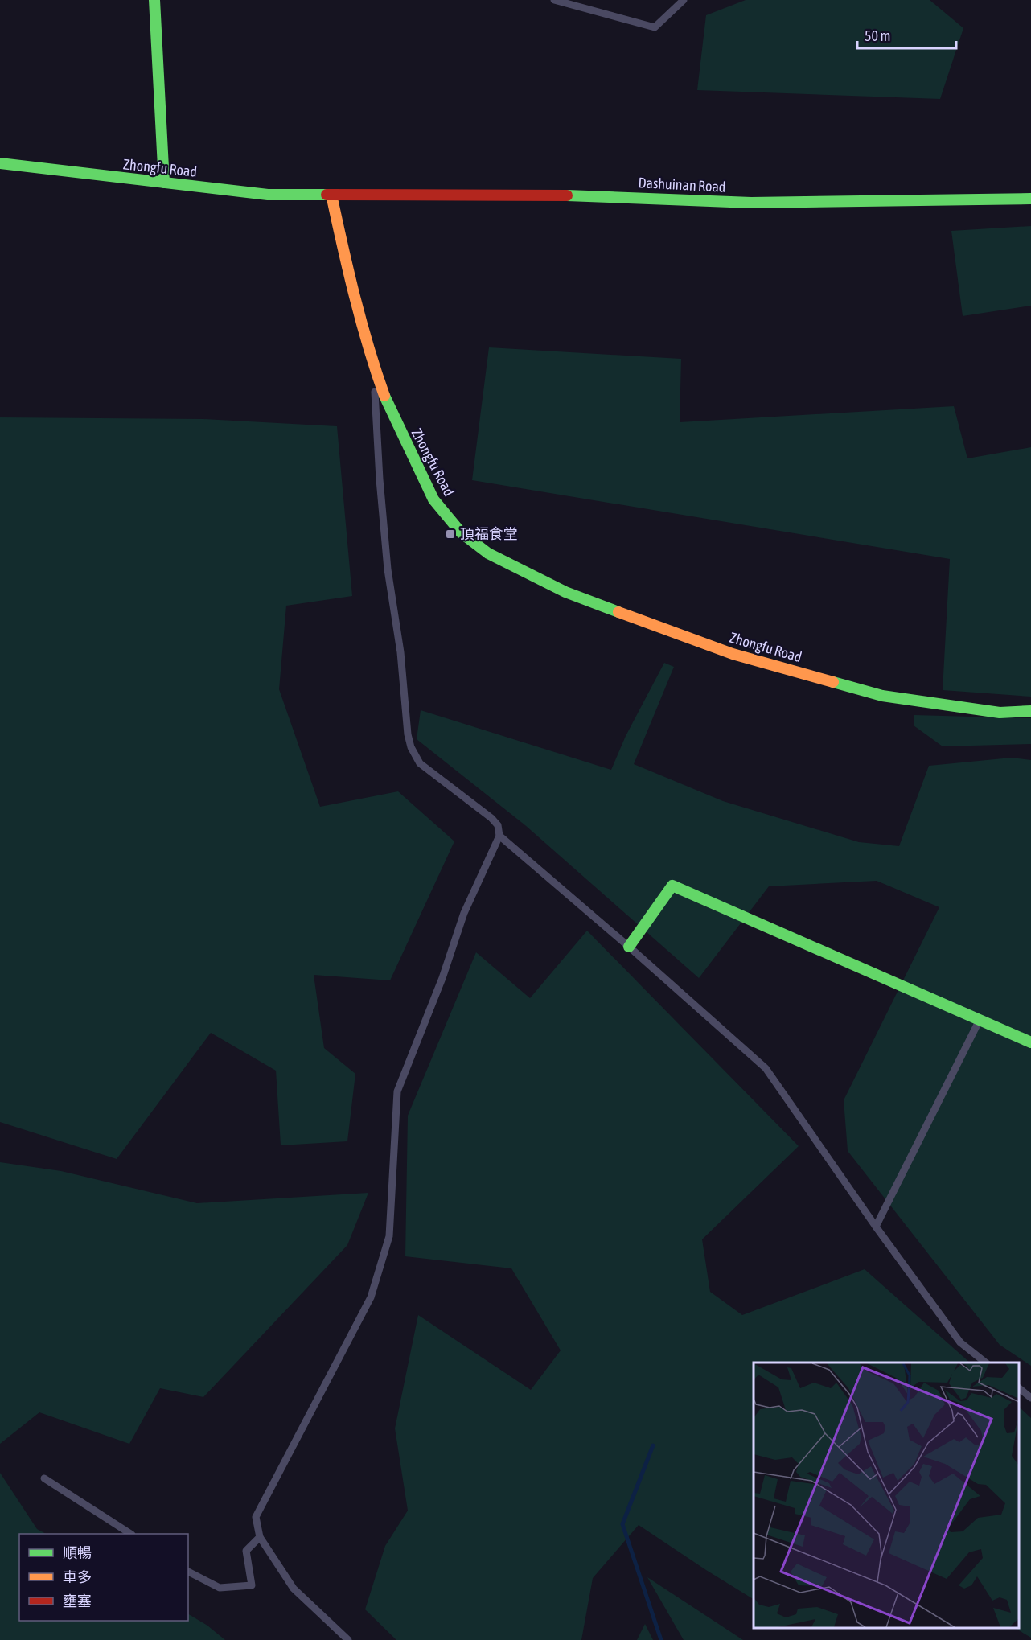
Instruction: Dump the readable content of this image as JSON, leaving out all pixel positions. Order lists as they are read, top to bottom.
{
  "streets": {
    "street": ["Zhongfu Road", "Dashuinan Road"]
  },
  "crossings": [
    ["Zhongfu Road", "Dashuinan Road"]
  ],
  "places": {
    "transit": ["頂福食堂"]
  },
  "legend": ["順暢", "車多", "壅塞"],
  "scale_bar": "50 m"
}
